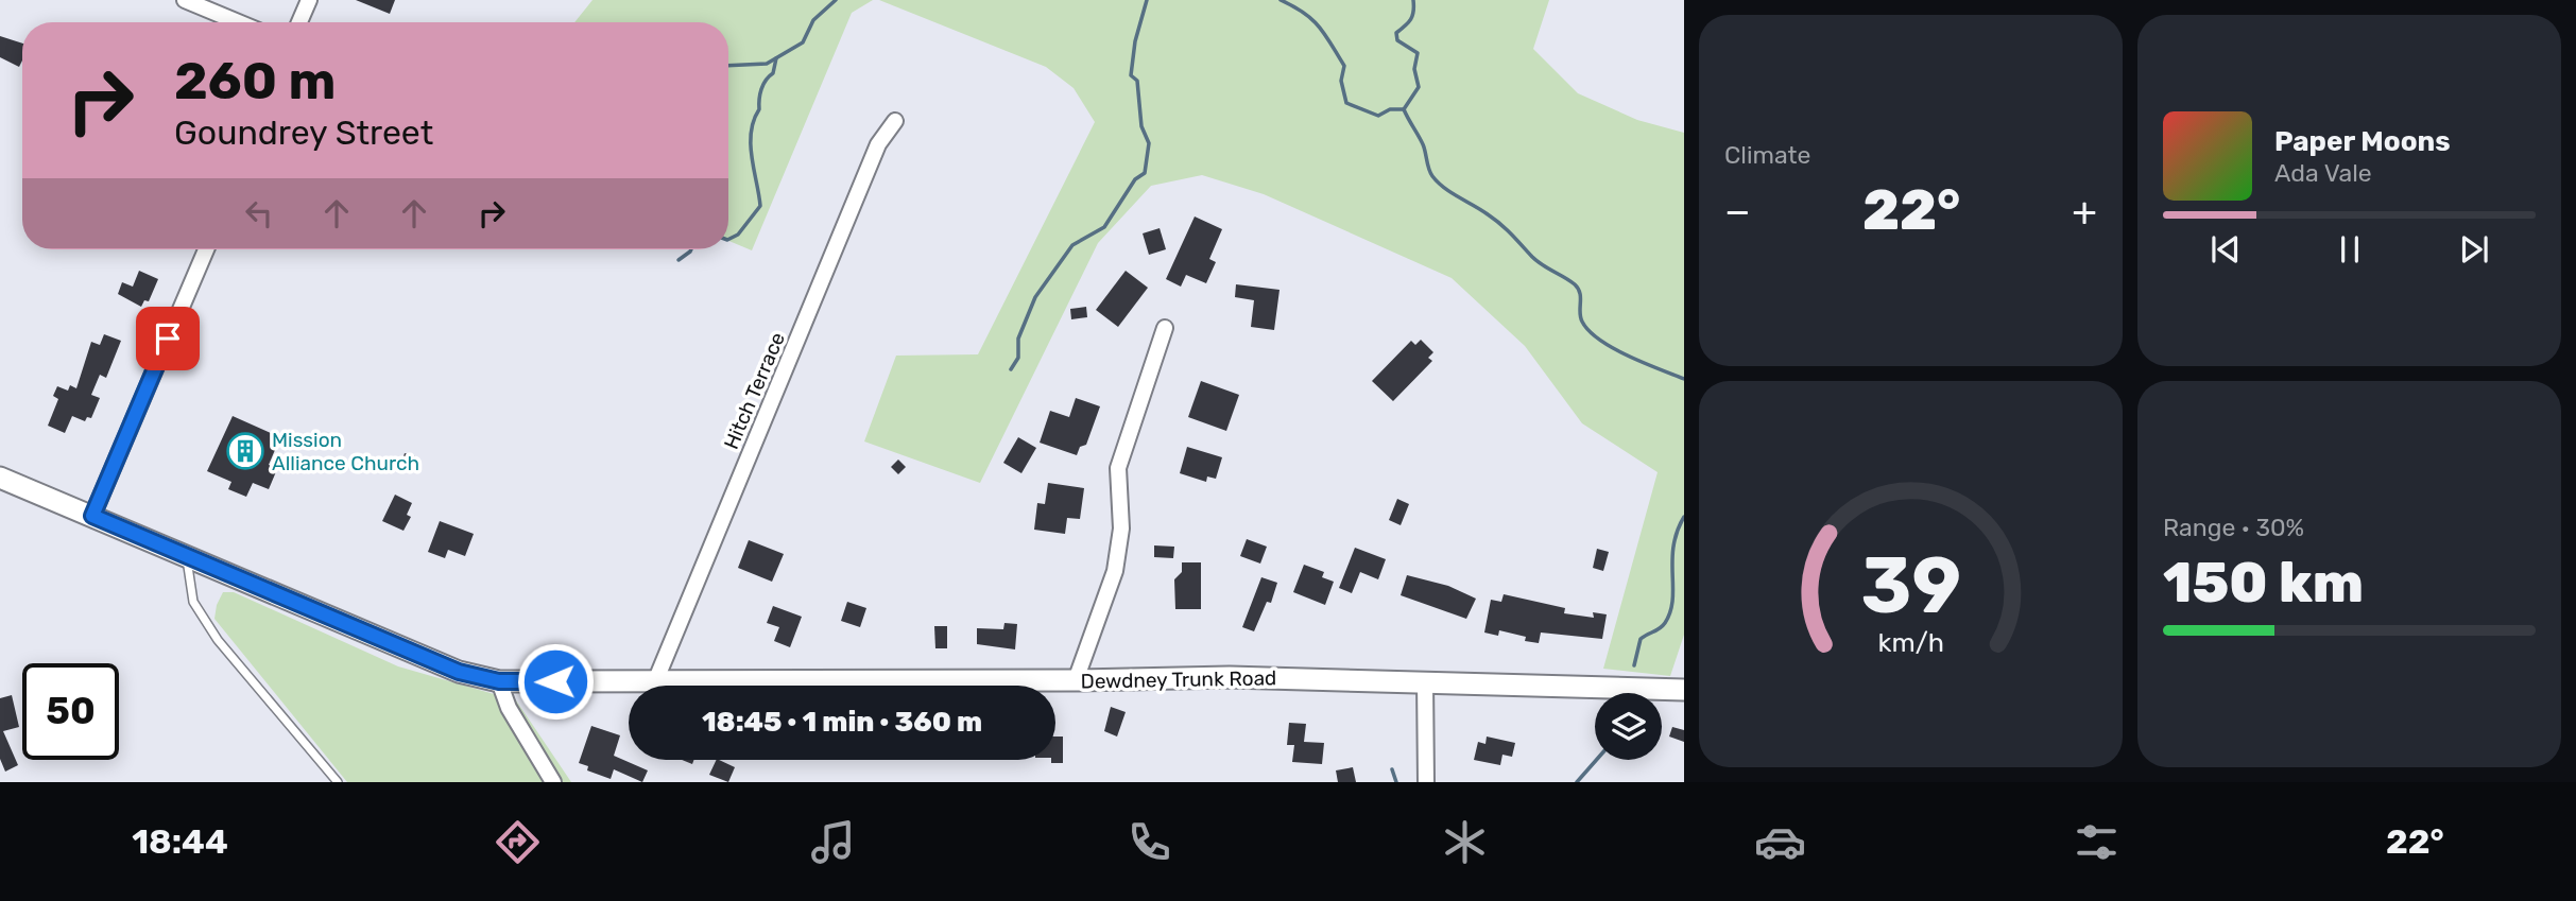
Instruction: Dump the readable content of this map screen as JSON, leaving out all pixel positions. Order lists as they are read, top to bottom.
{
  "streets": {
    "main road": ["Dewdney Trunk Road"],
    "street": ["Hitch Terrace"]
  },
  "crossings": [
    ["Hitch Terrace", "Dewdney Trunk Road"]
  ],
  "places": {
    "building": ["Mission Alliance Church"]
  },
  "page": {
    "tile": [
      "Climate",
      ["Range · 30%", "150 km"]
    ],
    "turn": ["260 m", "Goundrey Street"],
    "song": ["Paper Moons", "Ada Vale"],
    "heat": ["−", "22°", "+"],
    "limit": "50",
    "trip": "18:45 · 1 min · 360 m",
    "tabs": ["18:44", "22°"],
    "gauge": ["39", "km/h"]
  }
}
